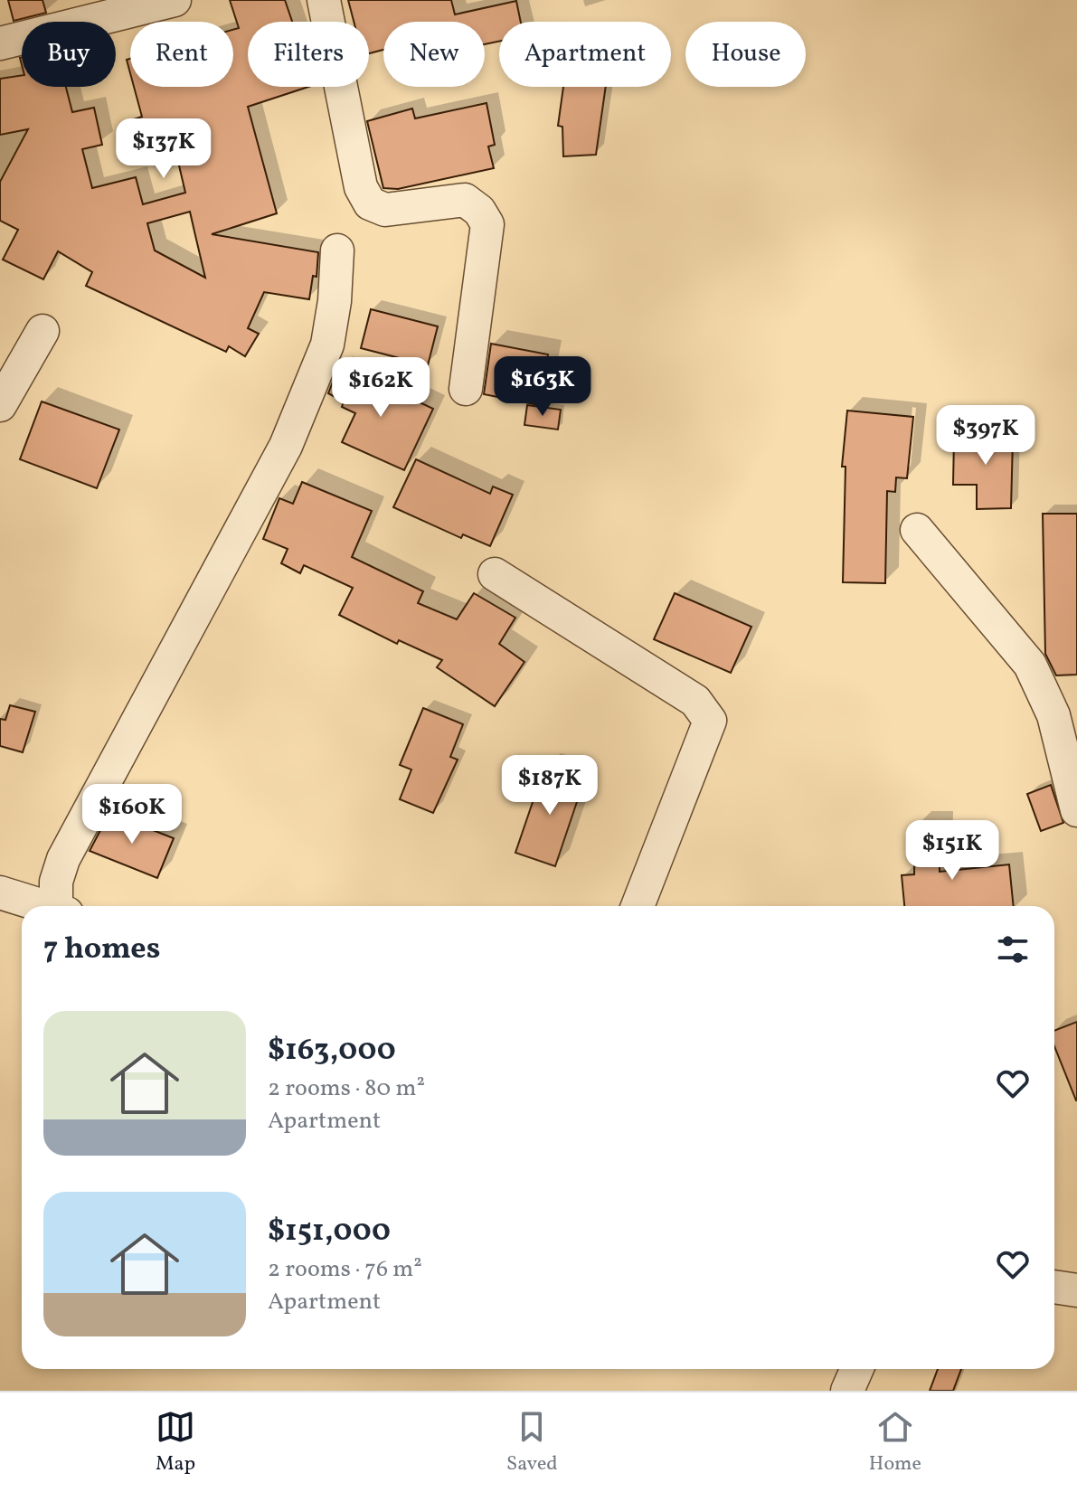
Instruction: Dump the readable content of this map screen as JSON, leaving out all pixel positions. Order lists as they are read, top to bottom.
{
  "page": {
    "chip": [
      "Buy",
      "Rent",
      "Filters",
      "New",
      "Apartment",
      "House"
    ],
    "price": [
      "$137K",
      "$163K",
      "$162K",
      "$397K",
      "$187K",
      "$160K",
      "$151K"
    ],
    "heading": "7 homes",
    "list": [
      {
        "name": "$163,000",
        "note": "2 rooms · 80 m² · Apartment"
      },
      {
        "name": "$151,000",
        "note": "2 rooms · 76 m² · Apartment"
      }
    ],
    "tabs": ["Map", "Saved", "Home"]
  }
}
